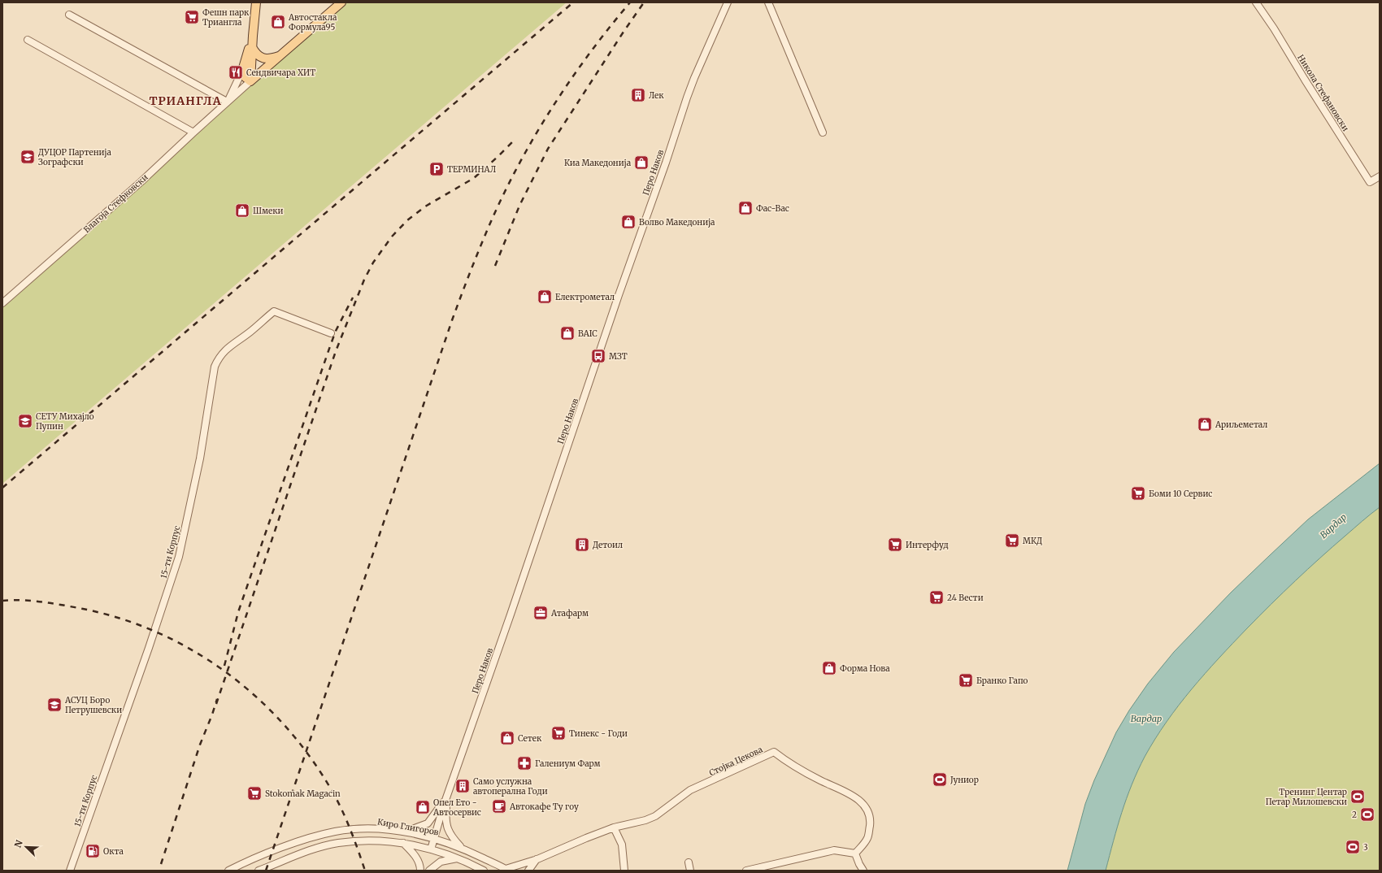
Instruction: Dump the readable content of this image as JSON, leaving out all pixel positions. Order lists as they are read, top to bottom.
{
  "streets": {
    "main road": ["Благоја Стефковски"],
    "street": [
      "Никола Стефановски",
      "Перо Наков",
      "15-ти Корпус",
      "Стојка Цекова",
      "Киро Глигоров"
    ]
  },
  "crossings": [
    ["Перо Наков", "Киро Глигоров"],
    ["Стојка Цекова", "Киро Глигоров"]
  ],
  "districts": ["ТРИАНГЛА"],
  "water": ["Вардар"],
  "places": {
    "supermarket": [
      "Фешн парк Триангла",
      "Боми 10 Сервис",
      "МКД",
      "Интерфуд",
      "24 Вести",
      "Бранко Гапо",
      "Тинекс - Годи",
      "Stokomak Magacin"
    ],
    "shop": [
      "Автостакла Формула95",
      "Киа Македонија",
      "Фас-Вас",
      "Шмеки",
      "Волво Македонија",
      "Електрометал",
      "BAIC",
      "Ариљеметал",
      "Форма Нова",
      "Сетек",
      "Опел Ето - Автосервис"
    ],
    "restaurant": ["Сендвичара ХИТ"],
    "building": ["Лек", "Детоил", "Само услужна автоперална Годи"],
    "school or university": ["ДУЦОР Партенија Зографски", "СЕТУ Михајло Пупин", "АСУЦ Боро Петрушевски"],
    "parking": ["ТЕРМИНАЛ"],
    "bus stop": ["МЗТ"],
    "office": ["Атафарм"],
    "pharmacy": ["Галениум Фарм"],
    "sports": [
      "Јуниор",
      "Тренинг Центар Петар Милошевски",
      "2",
      "3"
    ],
    "cafe": ["Автокафе Ту гоу"],
    "fuel station": ["Окта"]
  },
  "north": "top left"
}
